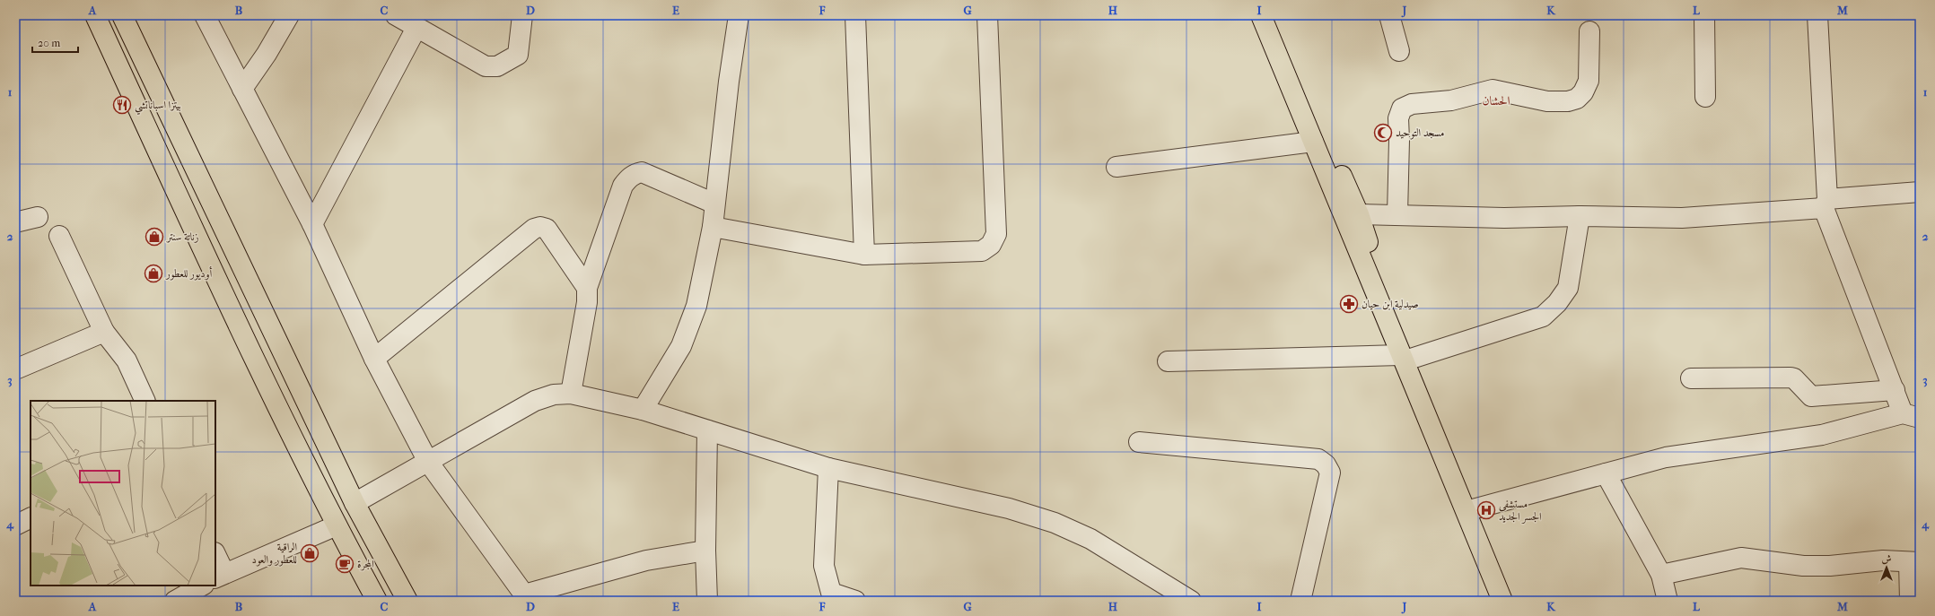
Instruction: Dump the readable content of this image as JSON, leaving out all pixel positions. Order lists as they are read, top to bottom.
{
  "districts": ["الحشان"],
  "places": {
    "restaurant": ["بيتزا اسباناتشي"],
    "mosque": ["مسجد التوحيد"],
    "shop": ["زناتة سنتر", "أوديور للعطور", "الراقية للعطور والعود"],
    "pharmacy": ["صيدلية ابن حيان"],
    "hospital": ["مستشفى الجسر الجديد"],
    "cafe": ["المجرة"]
  },
  "scale_bar": "20 m",
  "north": "top",
  "grid": {
    "columns": [
      "A",
      "B",
      "C",
      "D",
      "E",
      "F",
      "G",
      "H",
      "I",
      "J",
      "K",
      "L",
      "M"
    ],
    "rows": [
      "1",
      "2",
      "3",
      "4"
    ]
  }
}
